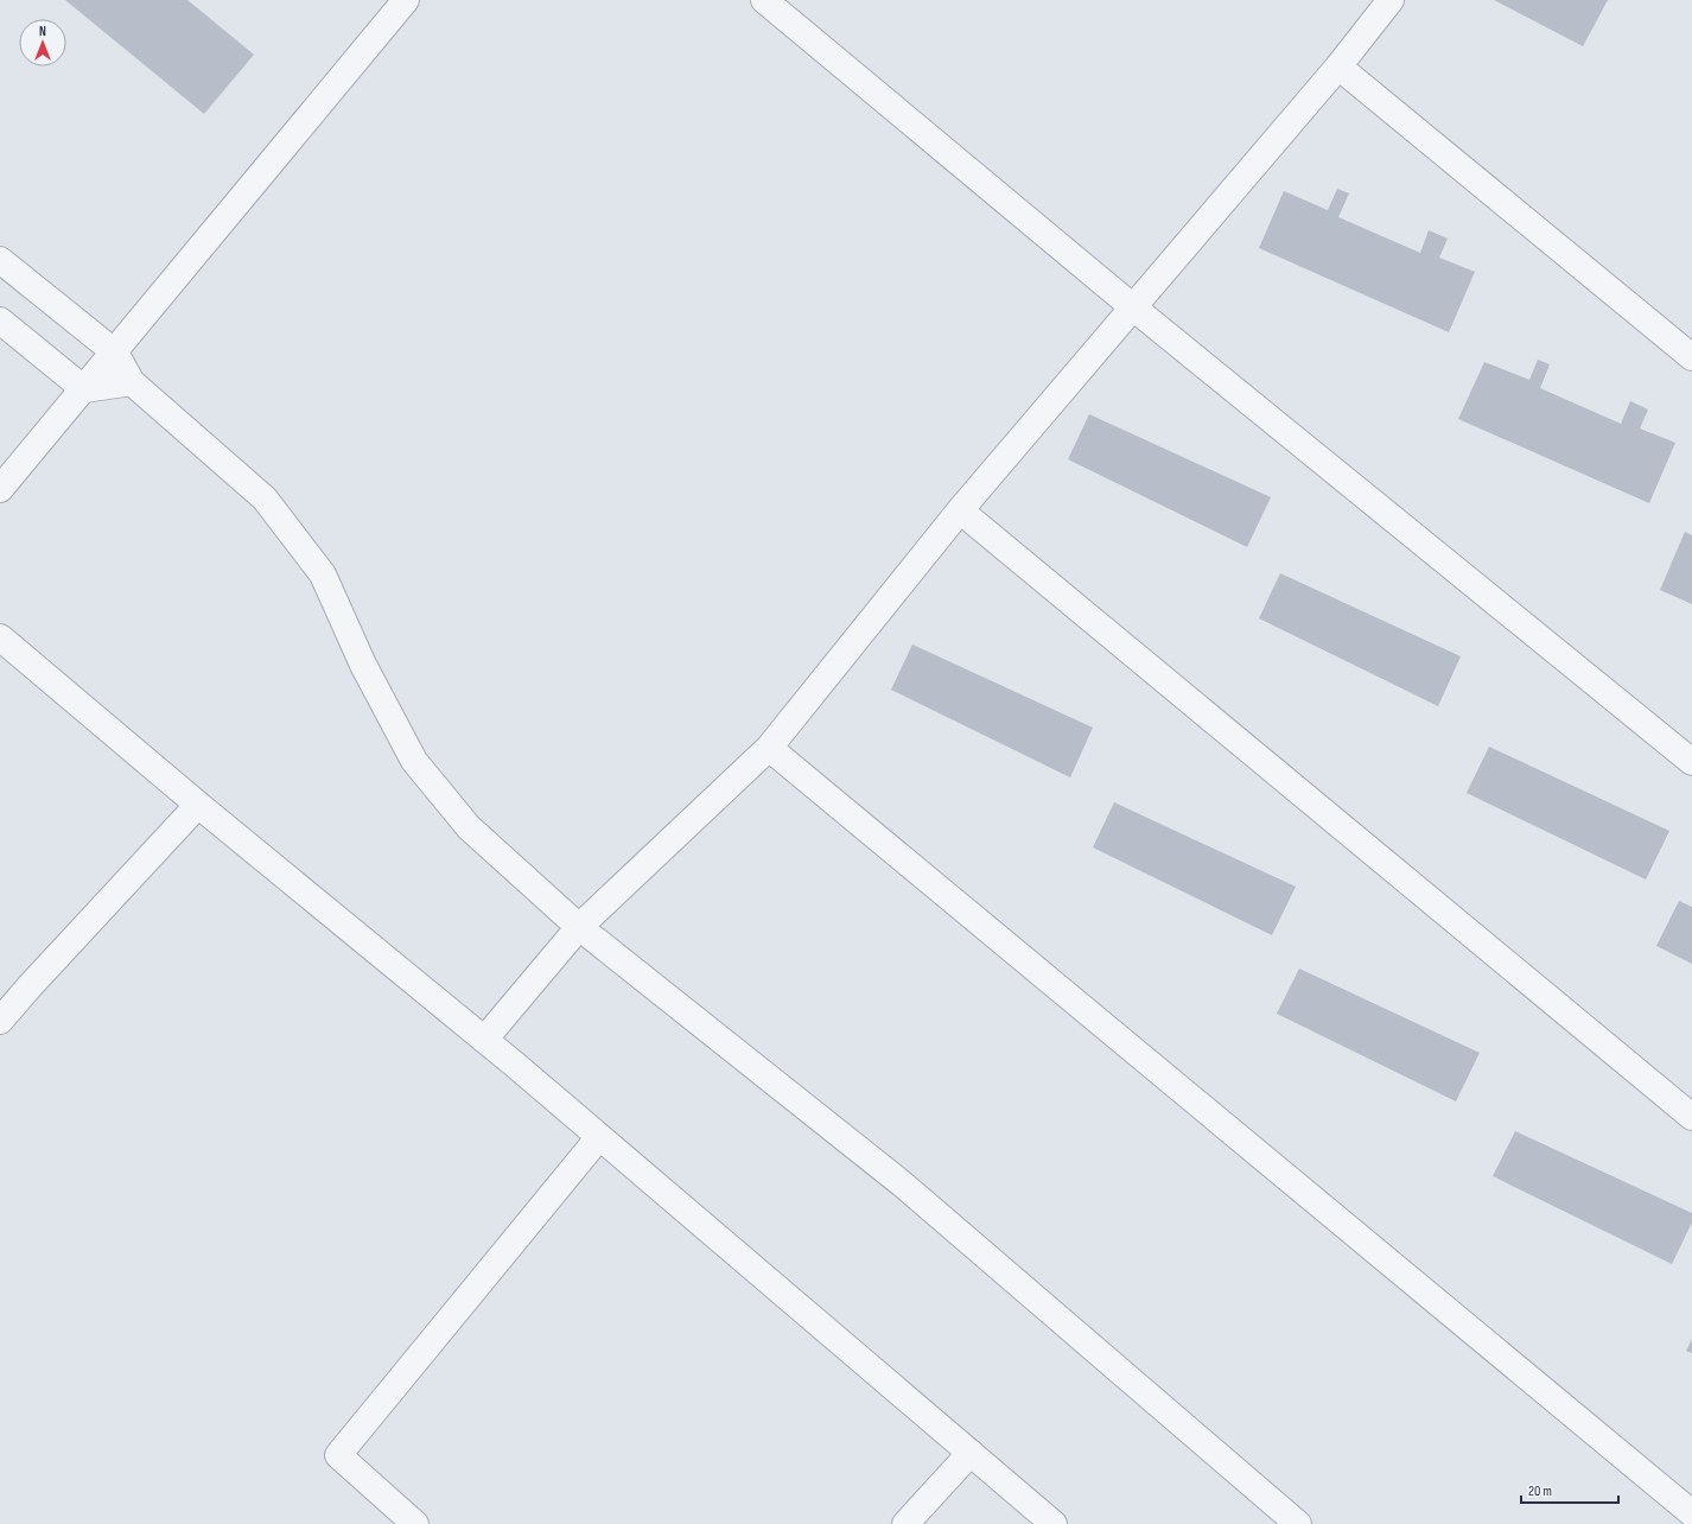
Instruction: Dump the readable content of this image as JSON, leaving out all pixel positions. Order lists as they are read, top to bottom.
{
  "scale_bar": "20 m",
  "north": "top"
}
